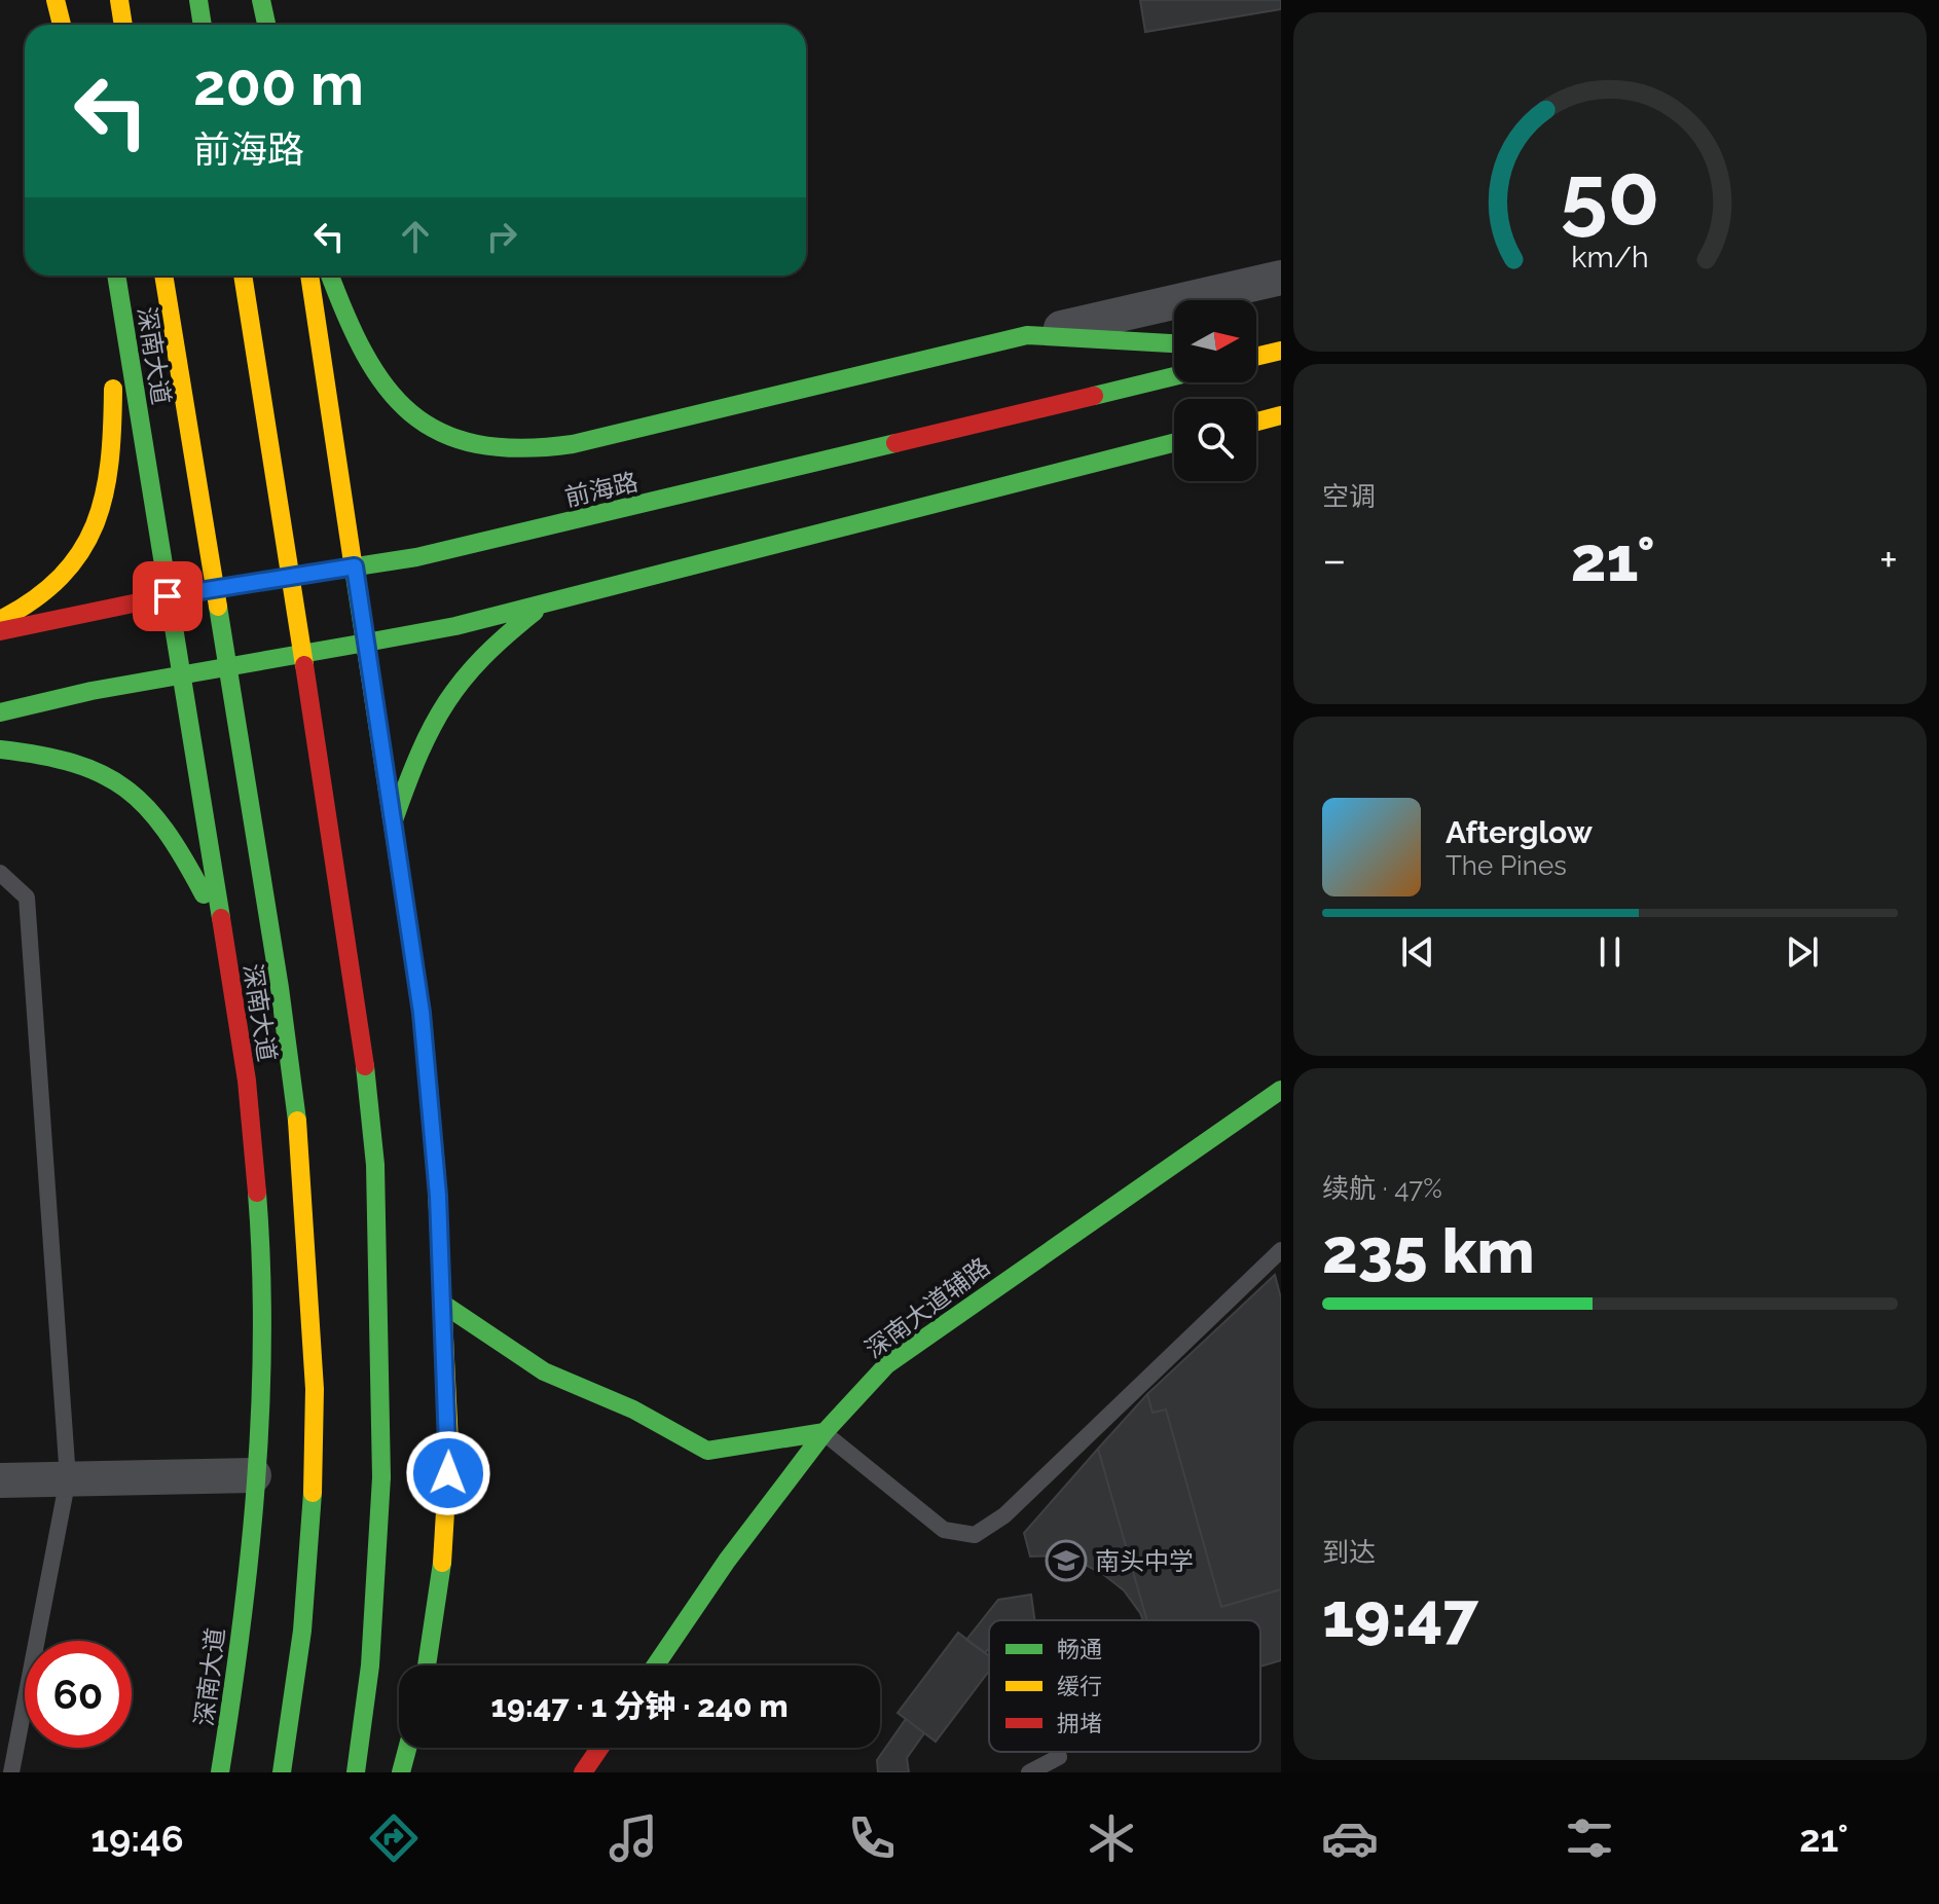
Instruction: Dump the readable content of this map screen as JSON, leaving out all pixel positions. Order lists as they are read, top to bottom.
{
  "streets": {
    "main road": ["深南大道", "前海路", "深南大道辅路"]
  },
  "crossings": [
    ["深南大道", "前海路"]
  ],
  "places": {
    "school or university": ["南头中学"]
  },
  "legend": ["畅通", "缓行", "拥堵"],
  "north": "right",
  "page": {
    "turn": ["200 m", "前海路"],
    "tile": [
      "空调",
      ["续航 · 47%", "235 km"],
      ["到达", "19:47"]
    ],
    "heat": ["−", "21°", "+"],
    "song": ["Afterglow", "The Pines"],
    "limit": "60",
    "trip": "19:47 · 1 分钟 · 240 m",
    "tabs": ["19:46", "21°"],
    "gauge": ["50", "km/h"]
  }
}
